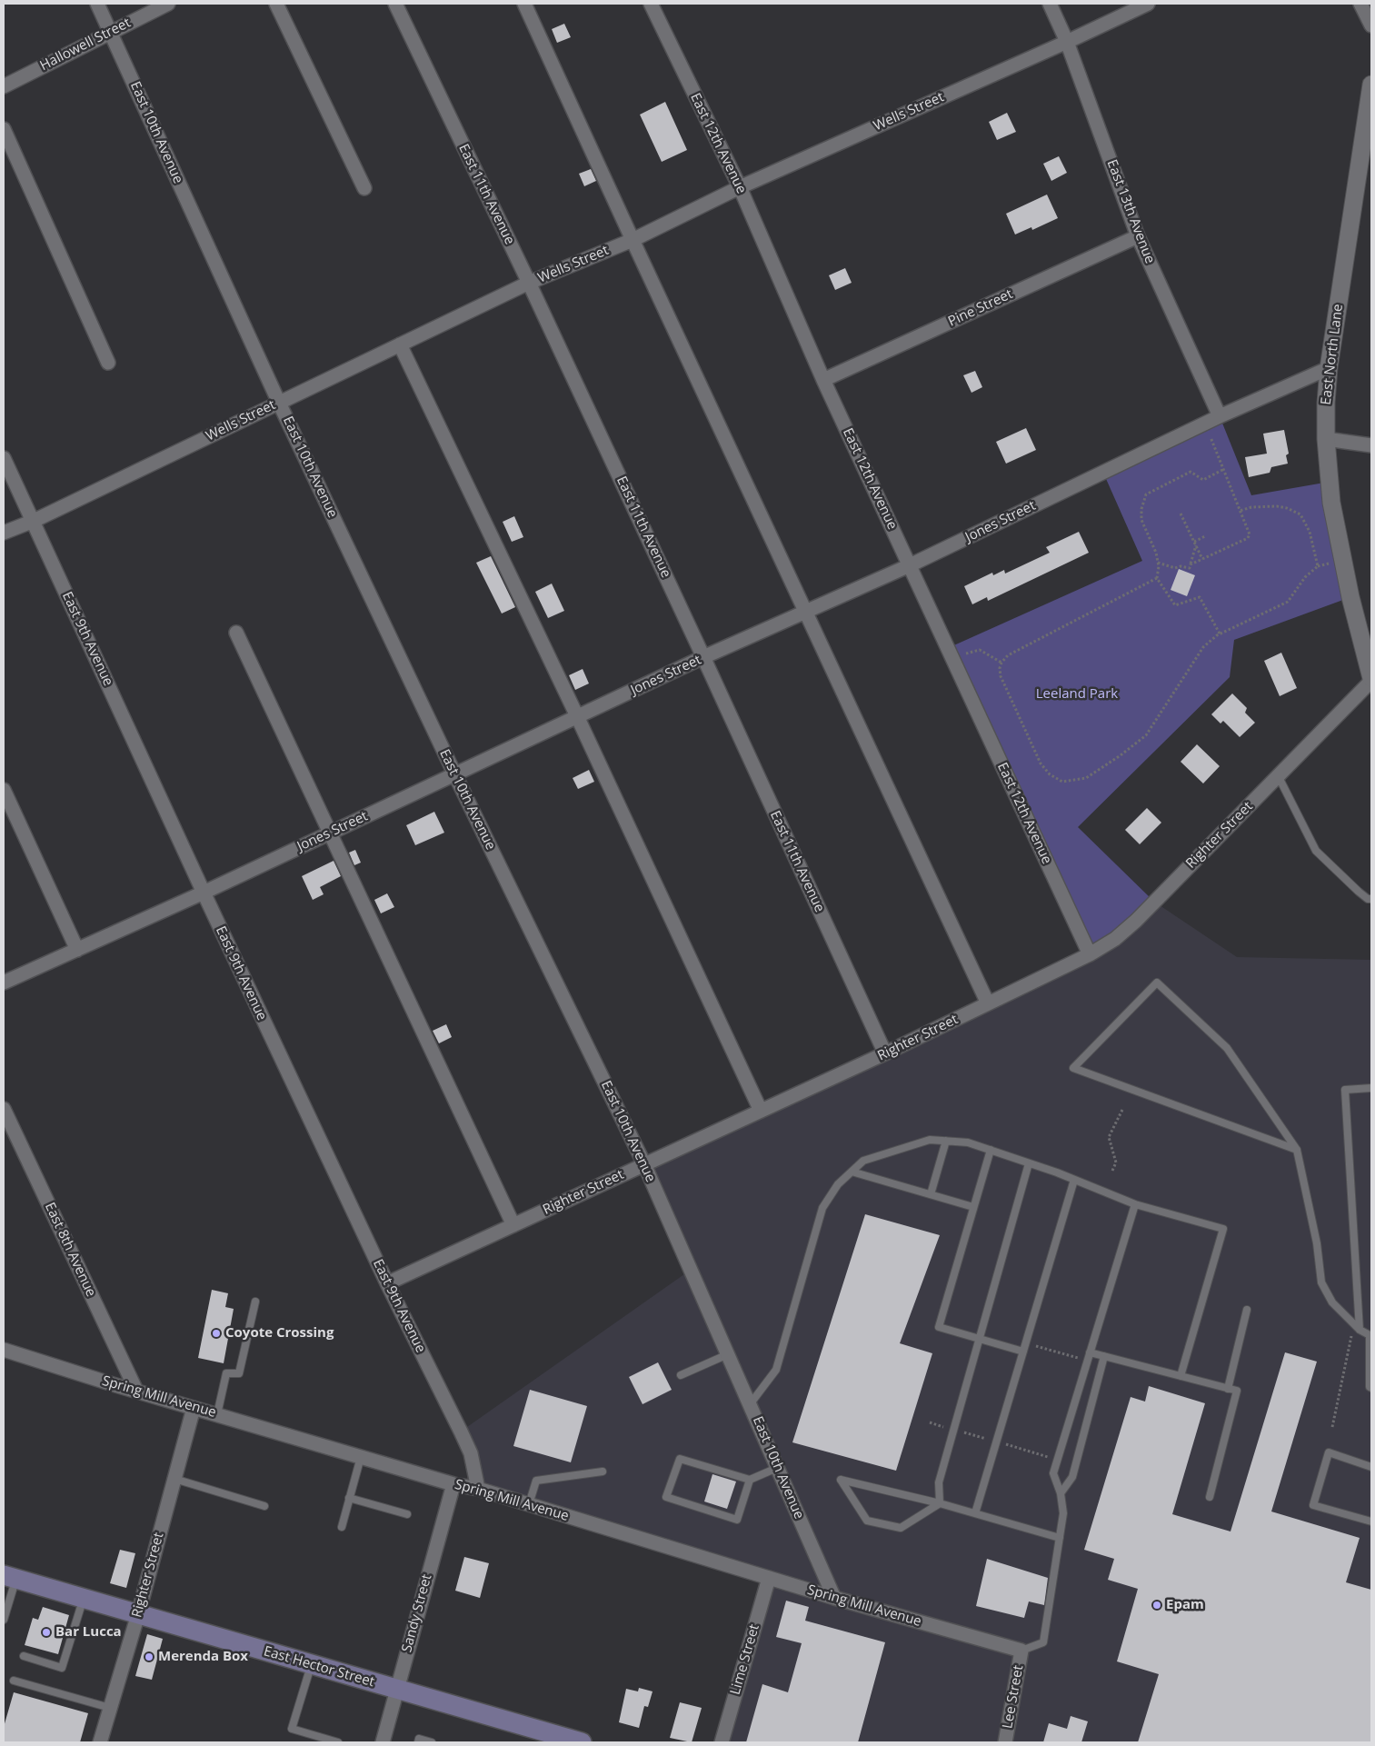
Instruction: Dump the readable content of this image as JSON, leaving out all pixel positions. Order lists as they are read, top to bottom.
{
  "streets": {
    "main road": ["East Hector Street"],
    "street": [
      "Hallowell Street",
      "Wells Street",
      "East 10th Avenue",
      "East 12th Avenue",
      "East 11th Avenue",
      "East 13th Avenue",
      "Pine Street",
      "East North Lane",
      "Jones Street",
      "East 9th Avenue",
      "Righter Street",
      "East 8th Avenue",
      "Spring Mill Avenue",
      "Sandy Street",
      "Lime Street",
      "Lee Street"
    ]
  },
  "crossings": [
    ["Hallowell Street", "East 10th Avenue"],
    ["Wells Street", "East 10th Avenue"],
    ["Wells Street", "East 12th Avenue"],
    ["Wells Street", "East 11th Avenue"],
    ["Wells Street", "East 13th Avenue"],
    ["Wells Street", "East 9th Avenue"],
    ["East 10th Avenue", "Jones Street"],
    ["East 10th Avenue", "Righter Street"],
    ["East 10th Avenue", "Spring Mill Avenue"],
    ["East 12th Avenue", "Pine Street"],
    ["East 12th Avenue", "Jones Street"],
    ["East 12th Avenue", "Righter Street"],
    ["East 11th Avenue", "Jones Street"],
    ["East 11th Avenue", "Righter Street"],
    ["East 13th Avenue", "Pine Street"],
    ["East 13th Avenue", "Jones Street"],
    ["East North Lane", "Jones Street"],
    ["East North Lane", "Righter Street"],
    ["Jones Street", "East 9th Avenue"],
    ["East 9th Avenue", "Righter Street"],
    ["East 9th Avenue", "Spring Mill Avenue"],
    ["Righter Street", "Spring Mill Avenue"],
    ["Righter Street", "East Hector Street"],
    ["East 8th Avenue", "Spring Mill Avenue"],
    ["Spring Mill Avenue", "Sandy Street"],
    ["Spring Mill Avenue", "Lime Street"],
    ["Spring Mill Avenue", "Lee Street"],
    ["Sandy Street", "East Hector Street"]
  ],
  "parks": ["Leeland Park"],
  "places": [
    "Coyote Crossing",
    "Epam",
    "Bar Lucca",
    "Merenda Box"
  ]
}
